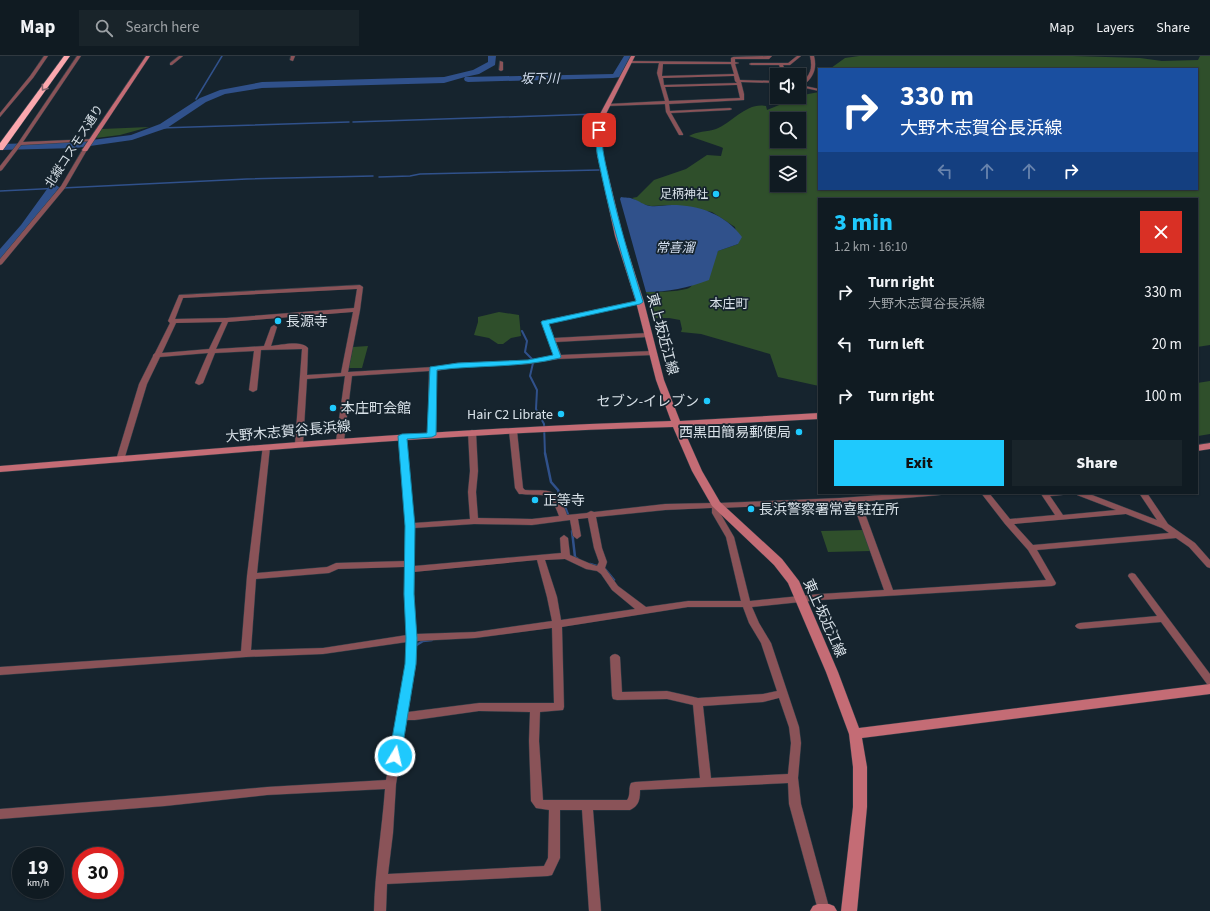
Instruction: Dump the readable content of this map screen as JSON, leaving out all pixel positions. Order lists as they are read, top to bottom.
{
  "streets": {
    "main road": ["北縦コスモス通り", "東上坂近江線", "大野木志賀谷長浜線"]
  },
  "crossings": [
    ["東上坂近江線", "大野木志賀谷長浜線"]
  ],
  "districts": ["本庄町"],
  "water": ["坂下川", "常喜溜"],
  "places": [
    "足柄神社",
    "長源寺",
    "セブン-イレブン",
    "本庄町会館",
    "Hair C2 Librate",
    "西黒田簡易郵便局",
    "正等寺",
    "長浜警察署常喜駐在所"
  ],
  "page": {
    "header": "Map",
    "search": "Search here",
    "nav": ["Map", "Layers", "Share"],
    "turn": ["330 m", "大野木志賀谷長浜線"],
    "heading": ["3 min", "1.2 km · 16:10"],
    "list": [
      {
        "name": "Turn right",
        "note": "大野木志賀谷長浜線",
        "value": "330 m"
      },
      {
        "name": "Turn left",
        "value": "20 m"
      },
      {
        "name": "Turn right",
        "value": "100 m"
      }
    ],
    "buttons": ["Exit", "Share"],
    "speed": "19 km/h",
    "limit": "30"
  }
}
